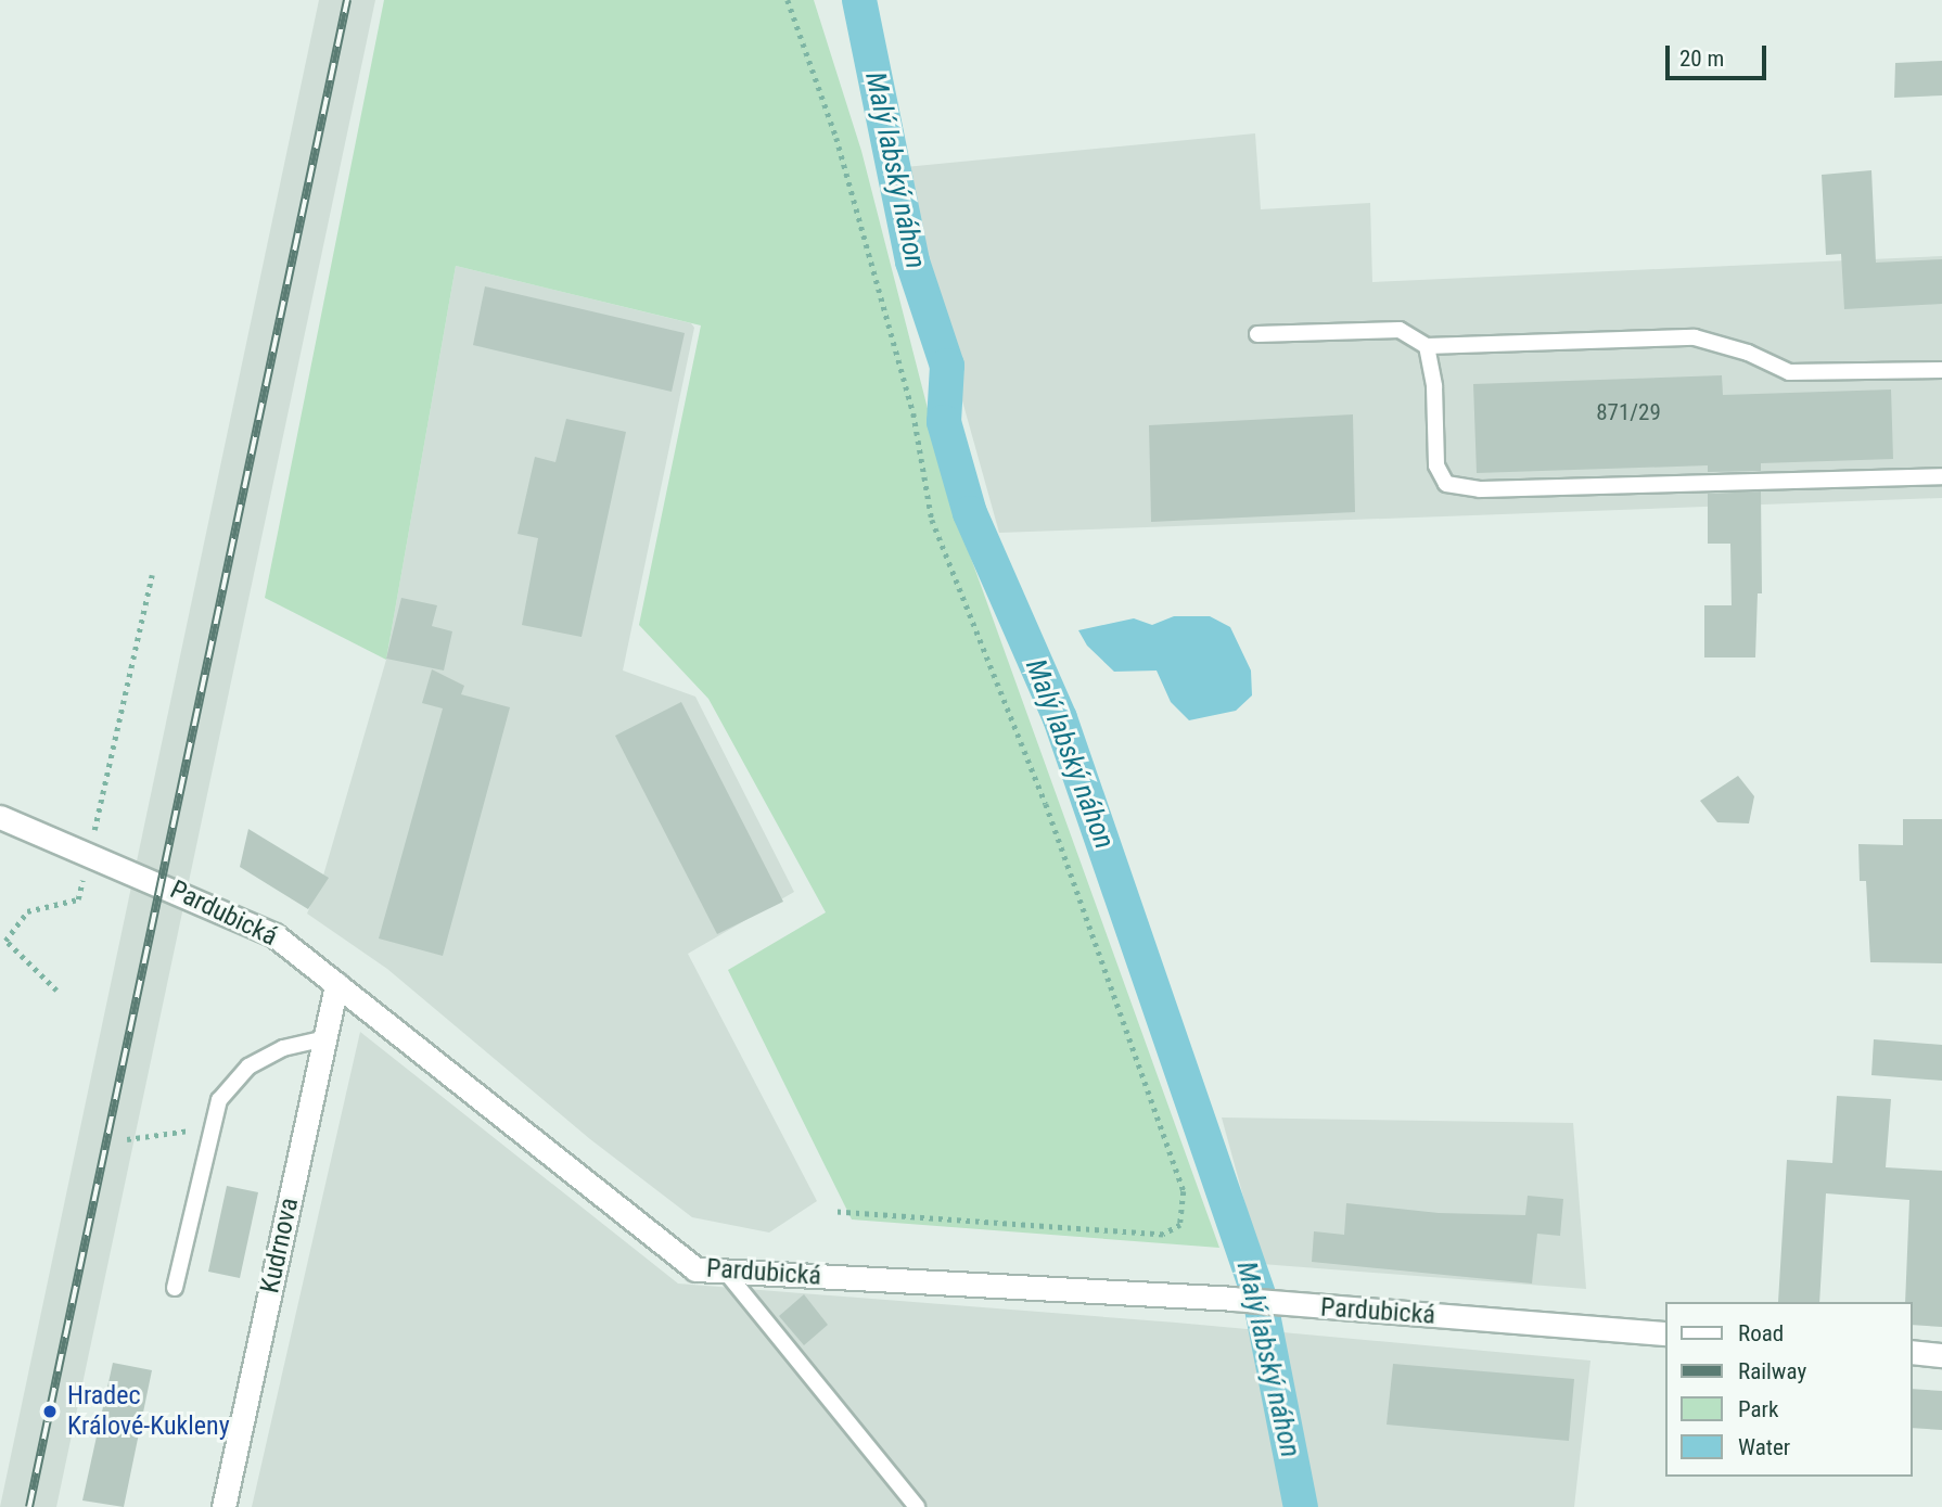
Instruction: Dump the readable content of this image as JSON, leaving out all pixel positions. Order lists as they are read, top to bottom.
{
  "streets": {
    "street": ["Pardubická", "Kudrnova"]
  },
  "crossings": [
    ["Pardubická", "Kudrnova"]
  ],
  "water": ["Malý labský náhon"],
  "places": ["Hradec Králové-Kukleny"],
  "house_numbers": ["871/29"],
  "legend": [
    "Road",
    "Railway",
    "Park",
    "Water"
  ],
  "scale_bar": "20 m"
}
